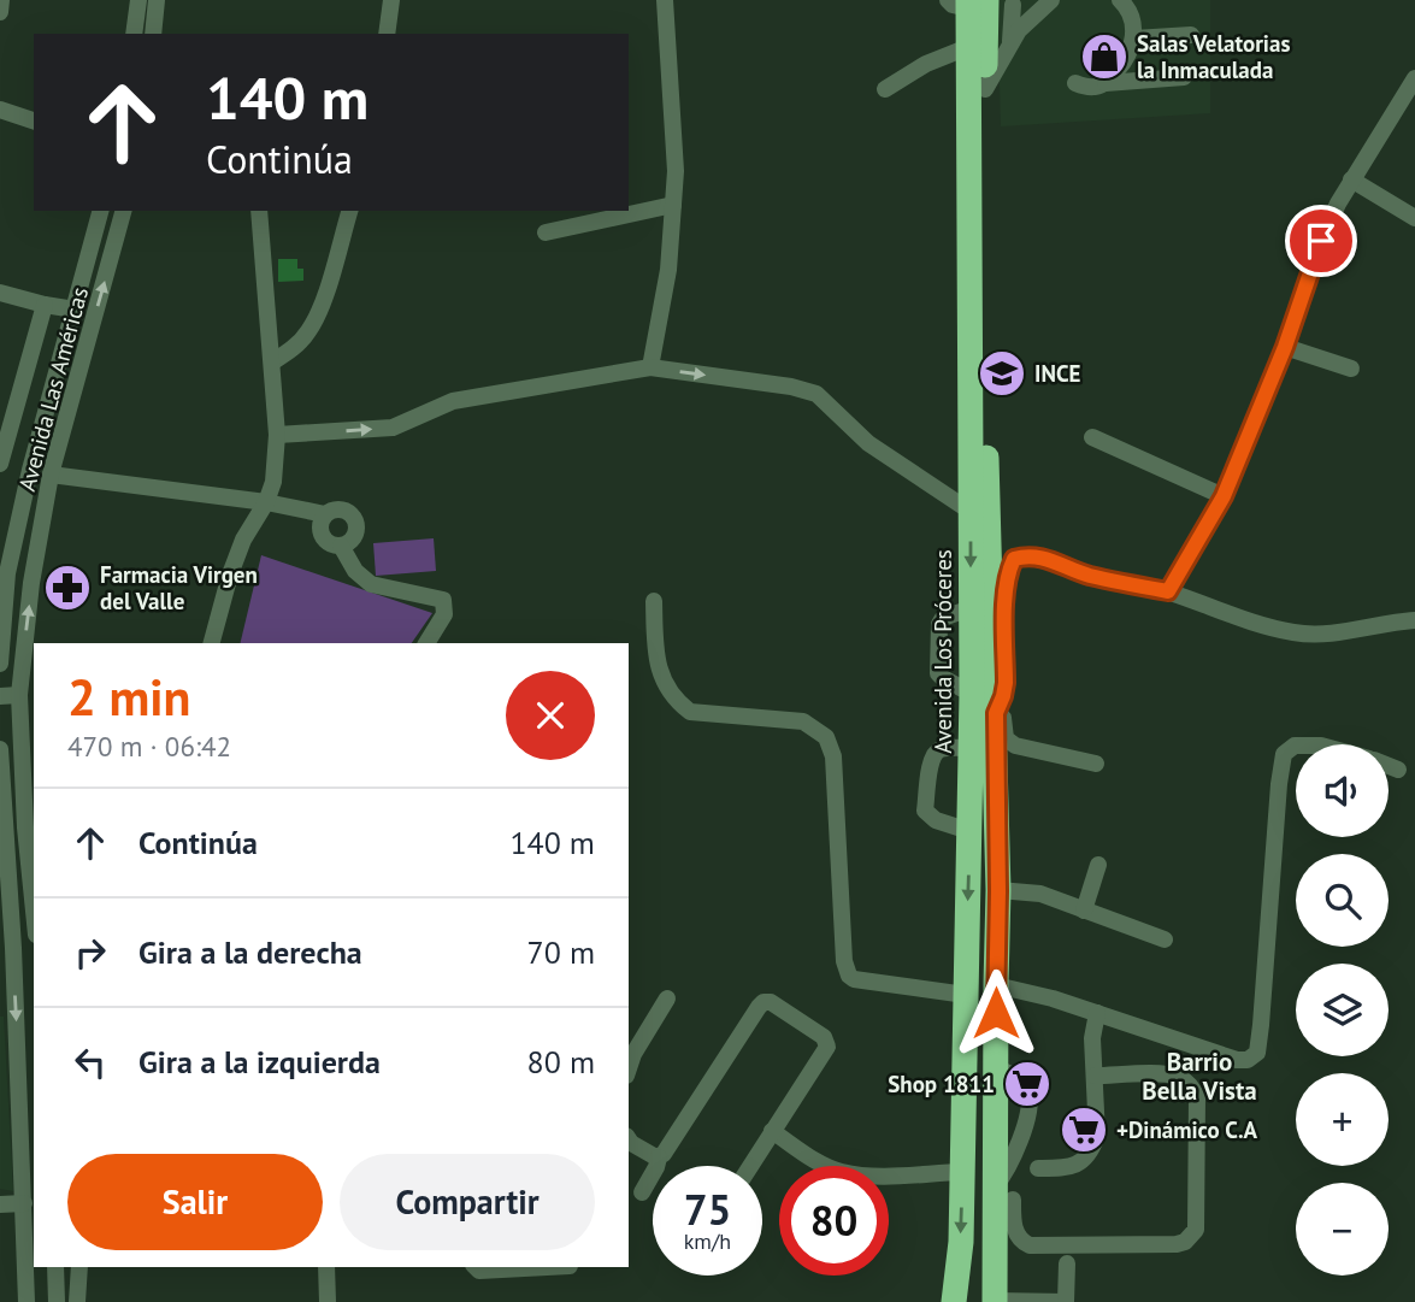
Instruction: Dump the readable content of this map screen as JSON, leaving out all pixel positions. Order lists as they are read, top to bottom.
{
  "streets": {
    "highway": ["Avenida Los Próceres"],
    "street": ["Avenida Las Américas"]
  },
  "districts": ["Barrio Bella Vista"],
  "places": {
    "shop": ["Salas Velatorias la Inmaculada"],
    "school or university": ["INCE"],
    "pharmacy": ["Farmacia Virgen del Valle"],
    "supermarket": ["Shop 1811", "+Dinámico C.A"]
  },
  "page": {
    "turn": ["140 m", "Continúa"],
    "heading": ["2 min", "470 m · 06:42"],
    "map_buttons": ["+", "−"],
    "list": [
      {
        "name": "Continúa",
        "value": "140 m"
      },
      {
        "name": "Gira a la derecha",
        "value": "70 m"
      },
      {
        "name": "Gira a la izquierda",
        "value": "80 m"
      }
    ],
    "buttons": ["Salir", "Compartir"],
    "speed": "75 km/h",
    "limit": "80"
  }
}
